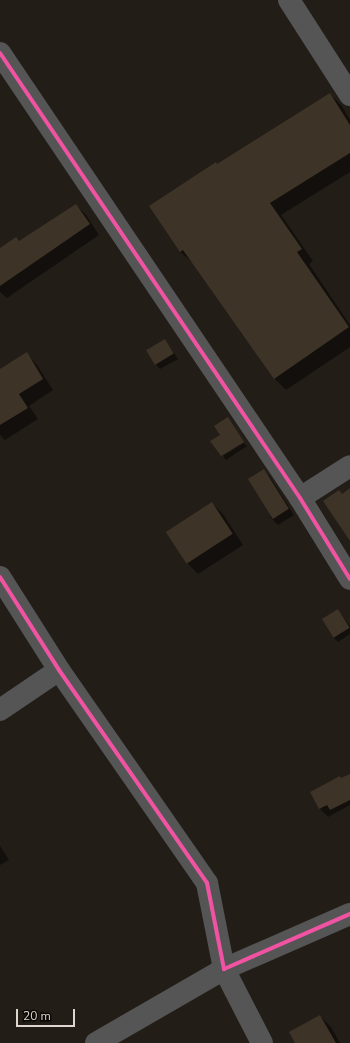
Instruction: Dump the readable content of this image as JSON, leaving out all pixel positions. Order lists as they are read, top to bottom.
{
  "scale_bar": "20 m"
}
